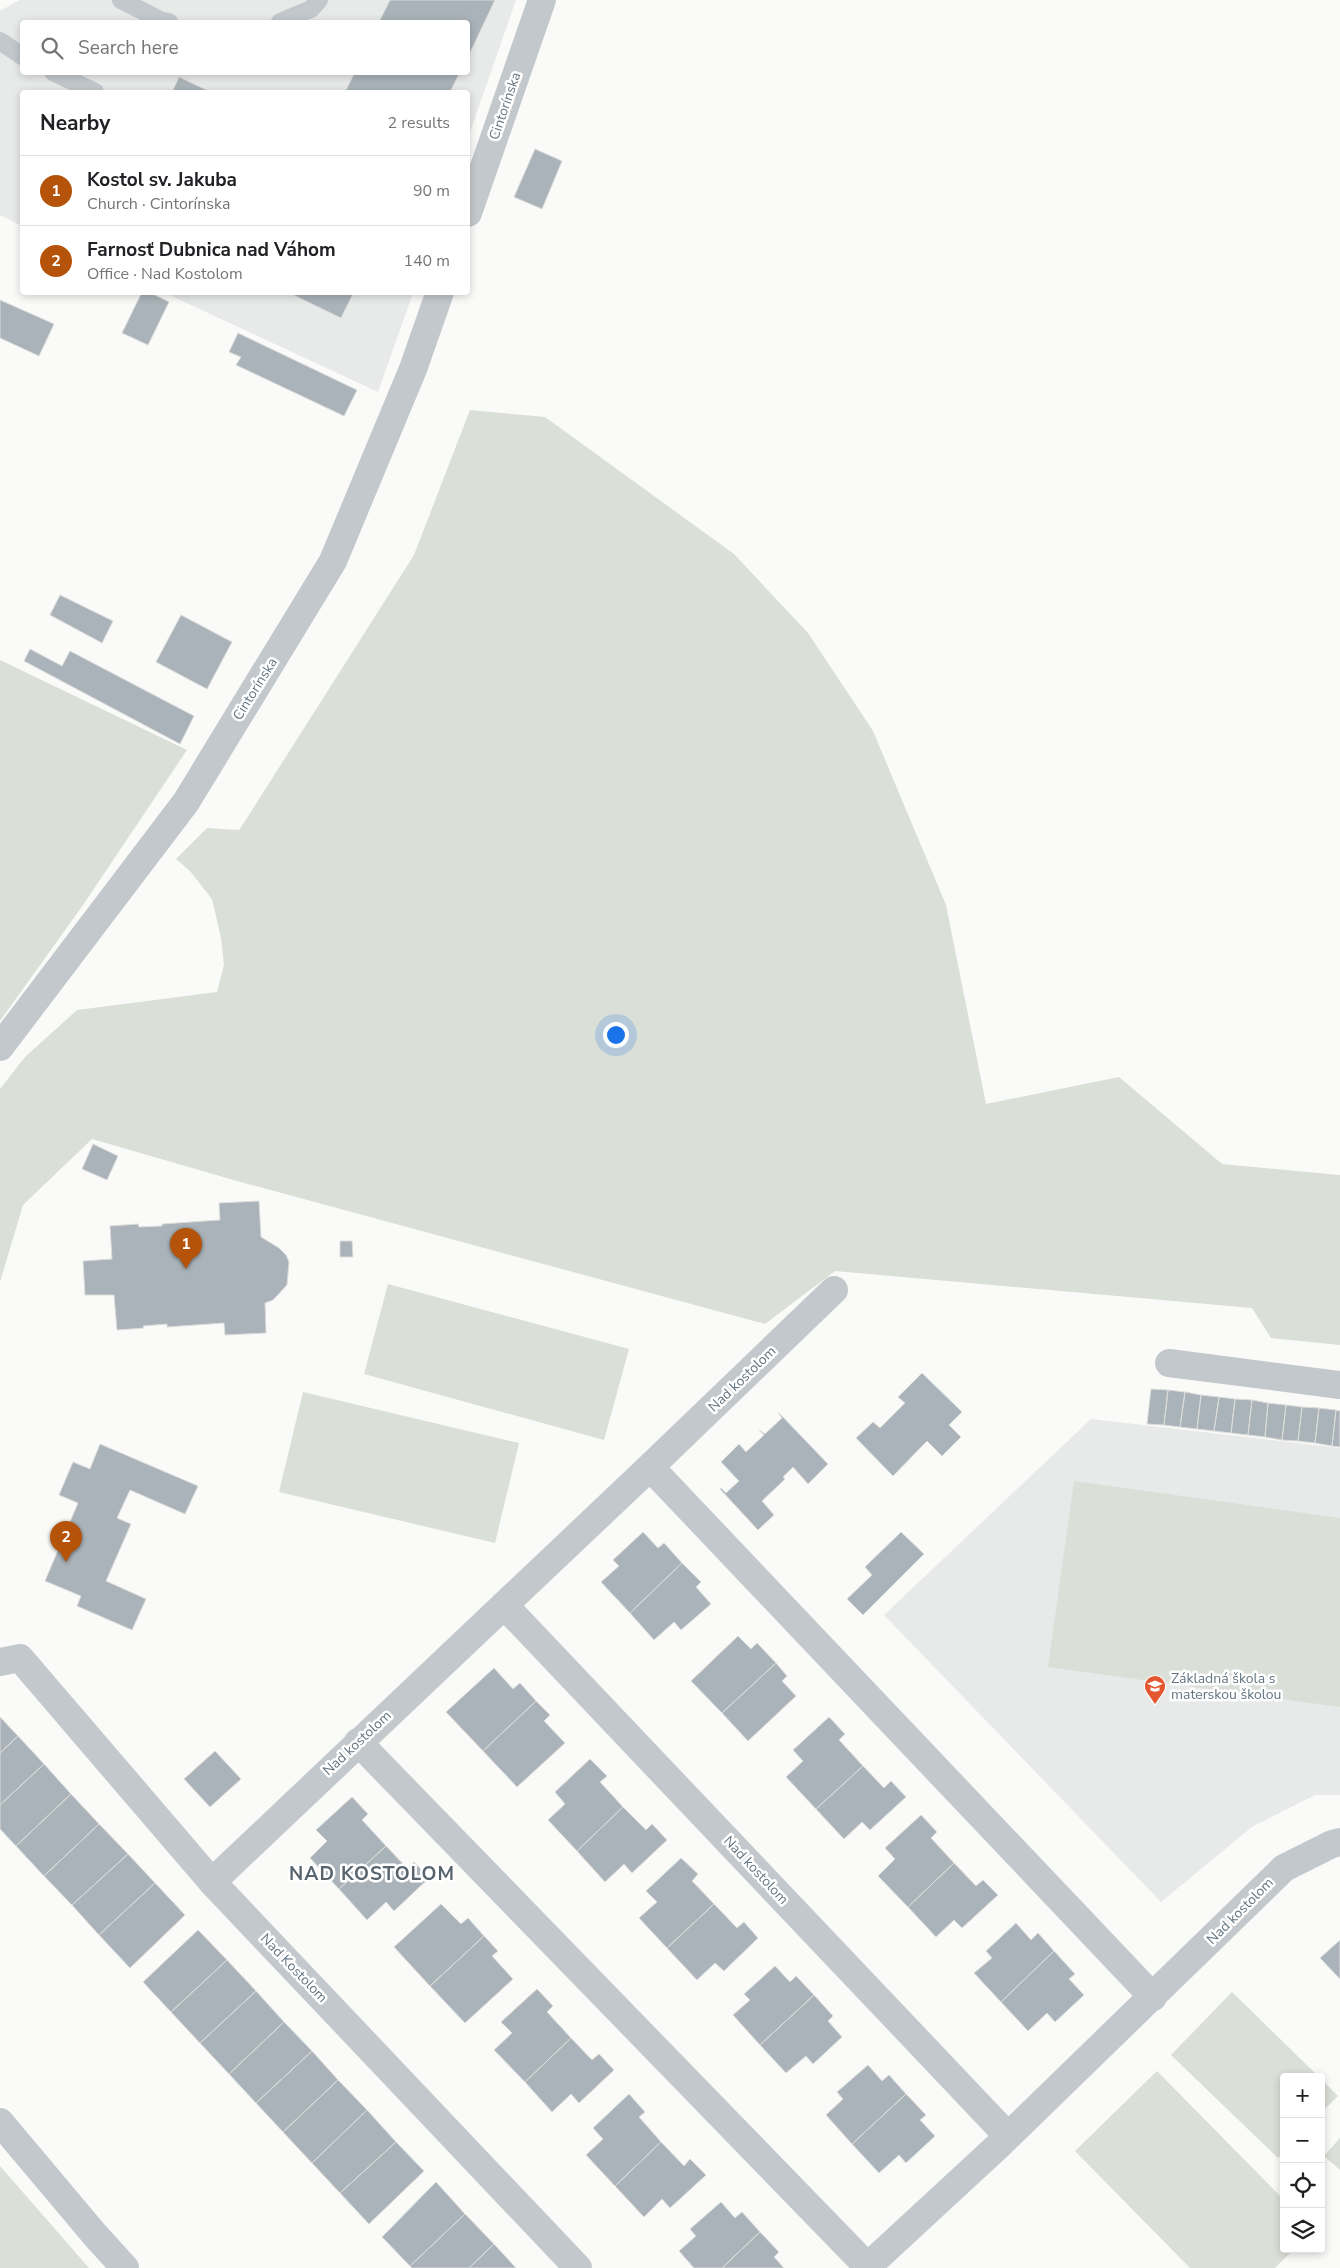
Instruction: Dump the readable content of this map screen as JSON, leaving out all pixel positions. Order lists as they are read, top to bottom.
{
  "streets": {
    "street": ["Cintorínska", "Nad kostolom", "Nad Kostolom"]
  },
  "crossings": [
    ["Nad kostolom", "Nad Kostolom"]
  ],
  "districts": ["NAD KOSTOLOM"],
  "places": {
    "school or university": ["Základná škola s materskou školou"]
  },
  "page": {
    "search": "Search here",
    "heading": ["Nearby", "2 results"],
    "list": [
      {
        "mark": "1",
        "name": "Kostol sv. Jakuba",
        "note": "Church · Cintorínska",
        "value": "90 m"
      },
      {
        "mark": "2",
        "name": "Farnosť Dubnica nad Váhom",
        "note": "Office · Nad Kostolom",
        "value": "140 m"
      }
    ],
    "pins": ["1", "2"],
    "map_buttons": ["+", "−"]
  }
}
